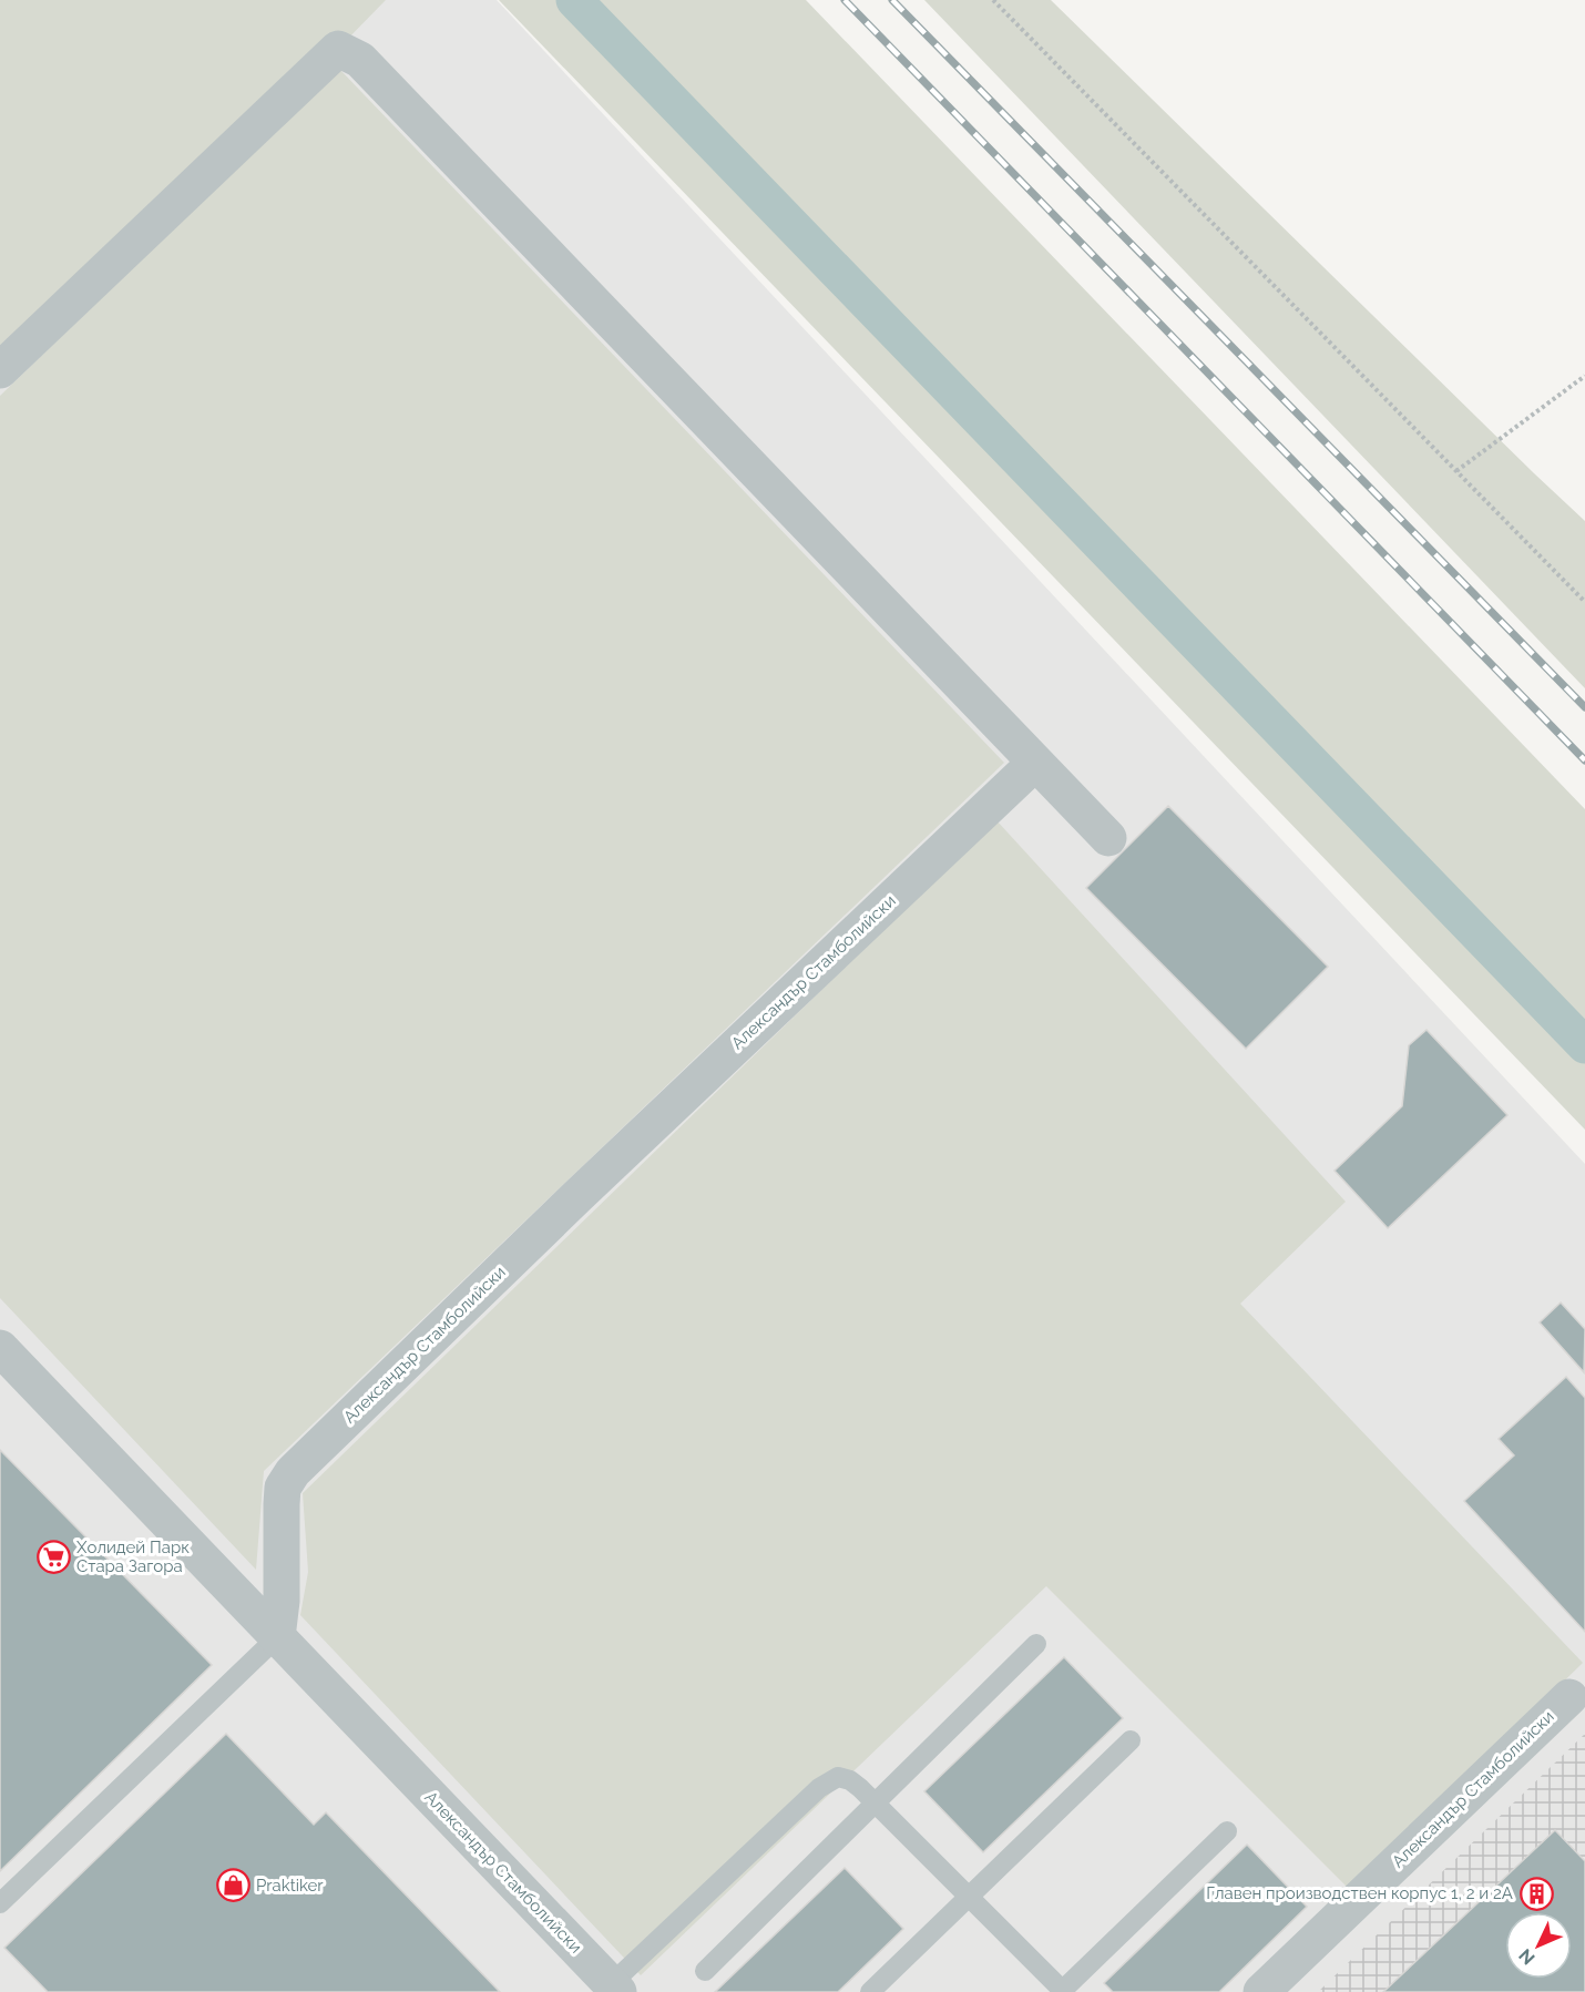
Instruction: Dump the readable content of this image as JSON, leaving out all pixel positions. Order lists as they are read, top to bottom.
{
  "streets": {
    "street": ["Александър Стамболийски"]
  },
  "places": {
    "supermarket": ["Холидей Парк Стара Загора"],
    "shop": ["Praktiker"],
    "building": ["Главен производствен корпус 1, 2 и 2А"]
  },
  "north": "bottom left"
}
